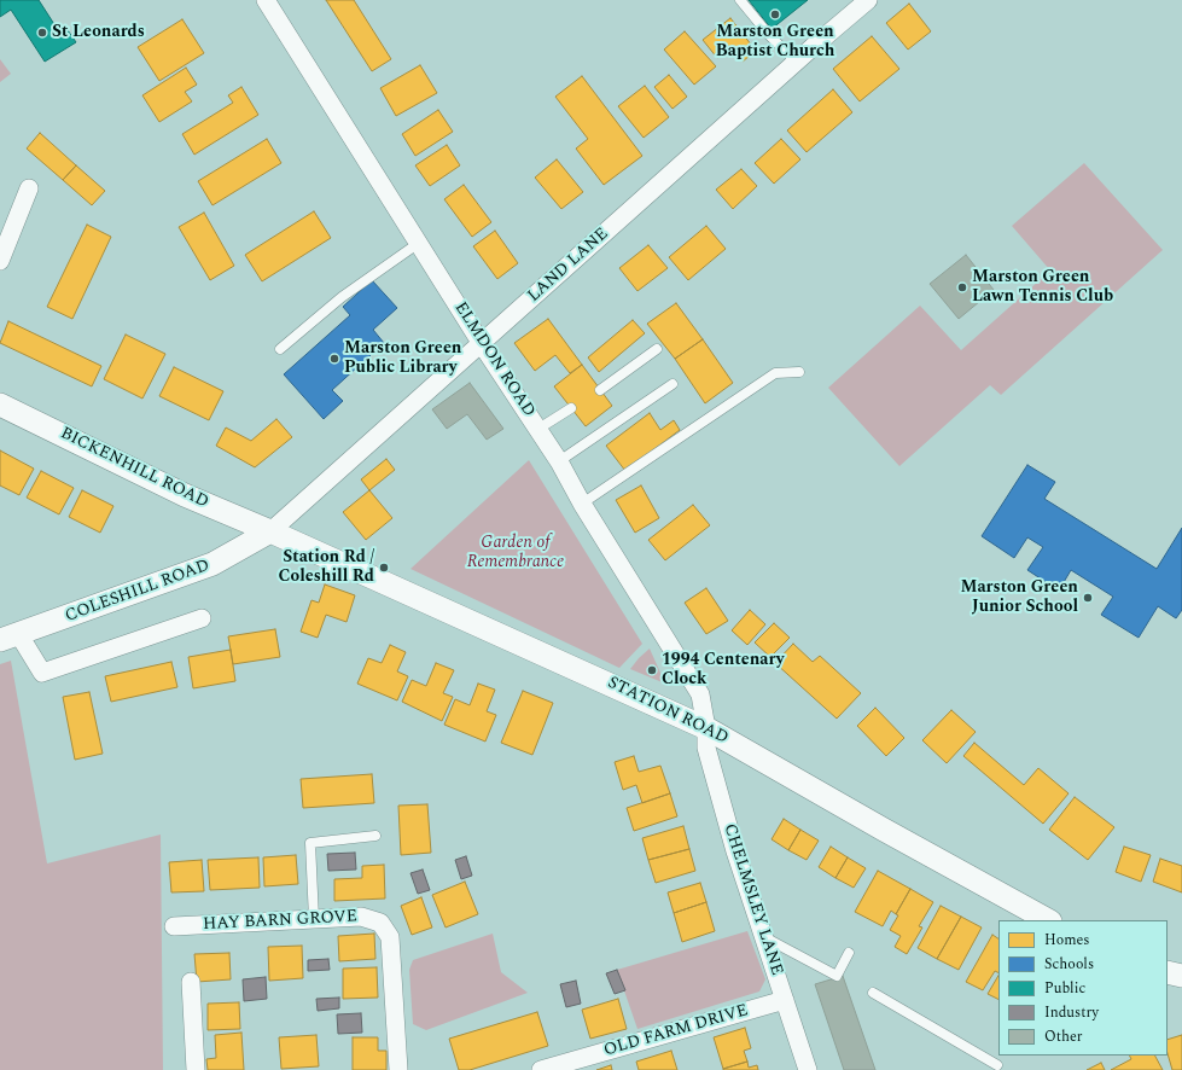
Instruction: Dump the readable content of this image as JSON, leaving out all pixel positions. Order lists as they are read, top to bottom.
{
  "streets": {
    "street": [
      "LAND LANE",
      "ELMDON ROAD",
      "BICKENHILL ROAD",
      "COLESHILL ROAD",
      "STATION ROAD",
      "CHELMSLEY LANE",
      "HAY BARN GROVE",
      "OLD FARM DRIVE"
    ]
  },
  "crossings": [
    ["LAND LANE", "ELMDON ROAD"],
    ["LAND LANE", "BICKENHILL ROAD"],
    ["LAND LANE", "COLESHILL ROAD"],
    ["LAND LANE", "STATION ROAD"],
    ["ELMDON ROAD", "STATION ROAD"],
    ["ELMDON ROAD", "CHELMSLEY LANE"],
    ["BICKENHILL ROAD", "COLESHILL ROAD"],
    ["BICKENHILL ROAD", "STATION ROAD"],
    ["COLESHILL ROAD", "STATION ROAD"],
    ["STATION ROAD", "CHELMSLEY LANE"],
    ["CHELMSLEY LANE", "OLD FARM DRIVE"]
  ],
  "parks": ["Garden of Remembrance"],
  "places": [
    "Marston Green Baptist Church",
    "St Leonards",
    "Marston Green Lawn Tennis Club",
    "Marston Green Public Library",
    "Station Rd / Coleshill Rd",
    "Marston Green Junior School",
    "1994 Centenary Clock"
  ],
  "legend": [
    "Homes",
    "Schools",
    "Public",
    "Industry",
    "Other"
  ]
}
